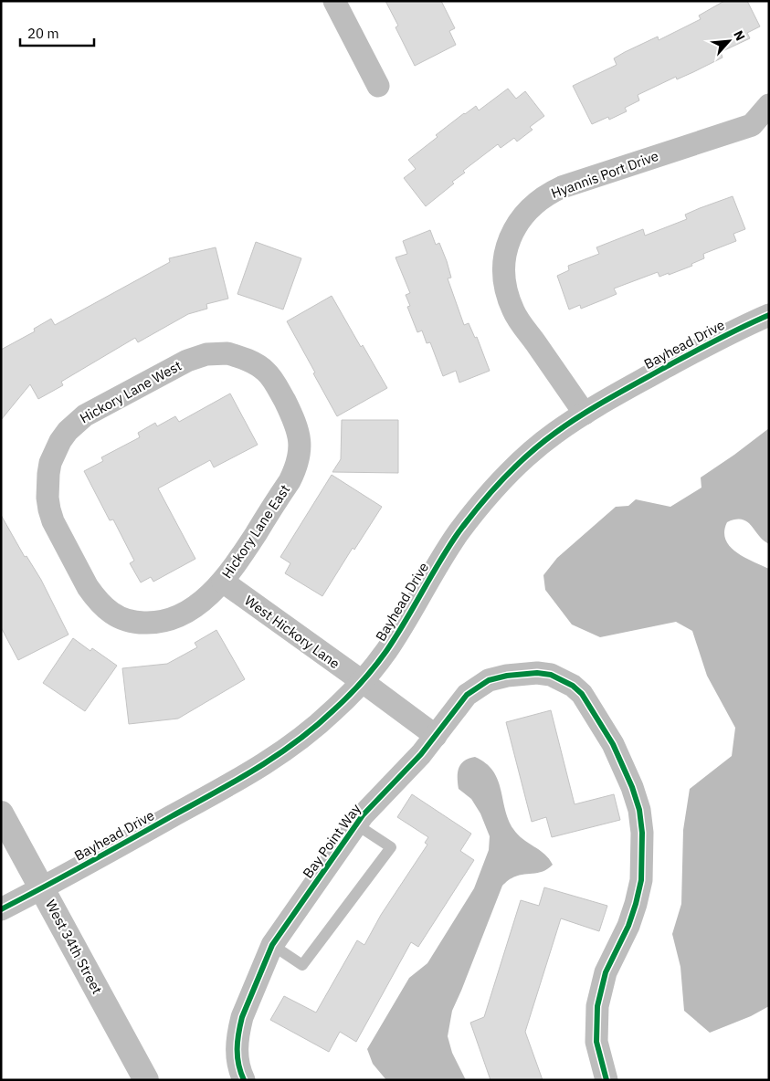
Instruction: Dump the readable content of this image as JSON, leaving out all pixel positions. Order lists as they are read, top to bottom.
{
  "streets": {
    "street": [
      "Hyannis Port Drive",
      "Bayhead Drive",
      "Hickory Lane West",
      "Hickory Lane East",
      "West Hickory Lane",
      "Bay Point Way",
      "West 34th Street"
    ]
  },
  "crossings": [
    ["Hyannis Port Drive", "Bayhead Drive"],
    ["Bayhead Drive", "West Hickory Lane"],
    ["Bayhead Drive", "West 34th Street"],
    ["Hickory Lane West", "Hickory Lane East"],
    ["Hickory Lane East", "West Hickory Lane"],
    ["West Hickory Lane", "Bay Point Way"]
  ],
  "scale_bar": "20 m",
  "north": "top right"
}
